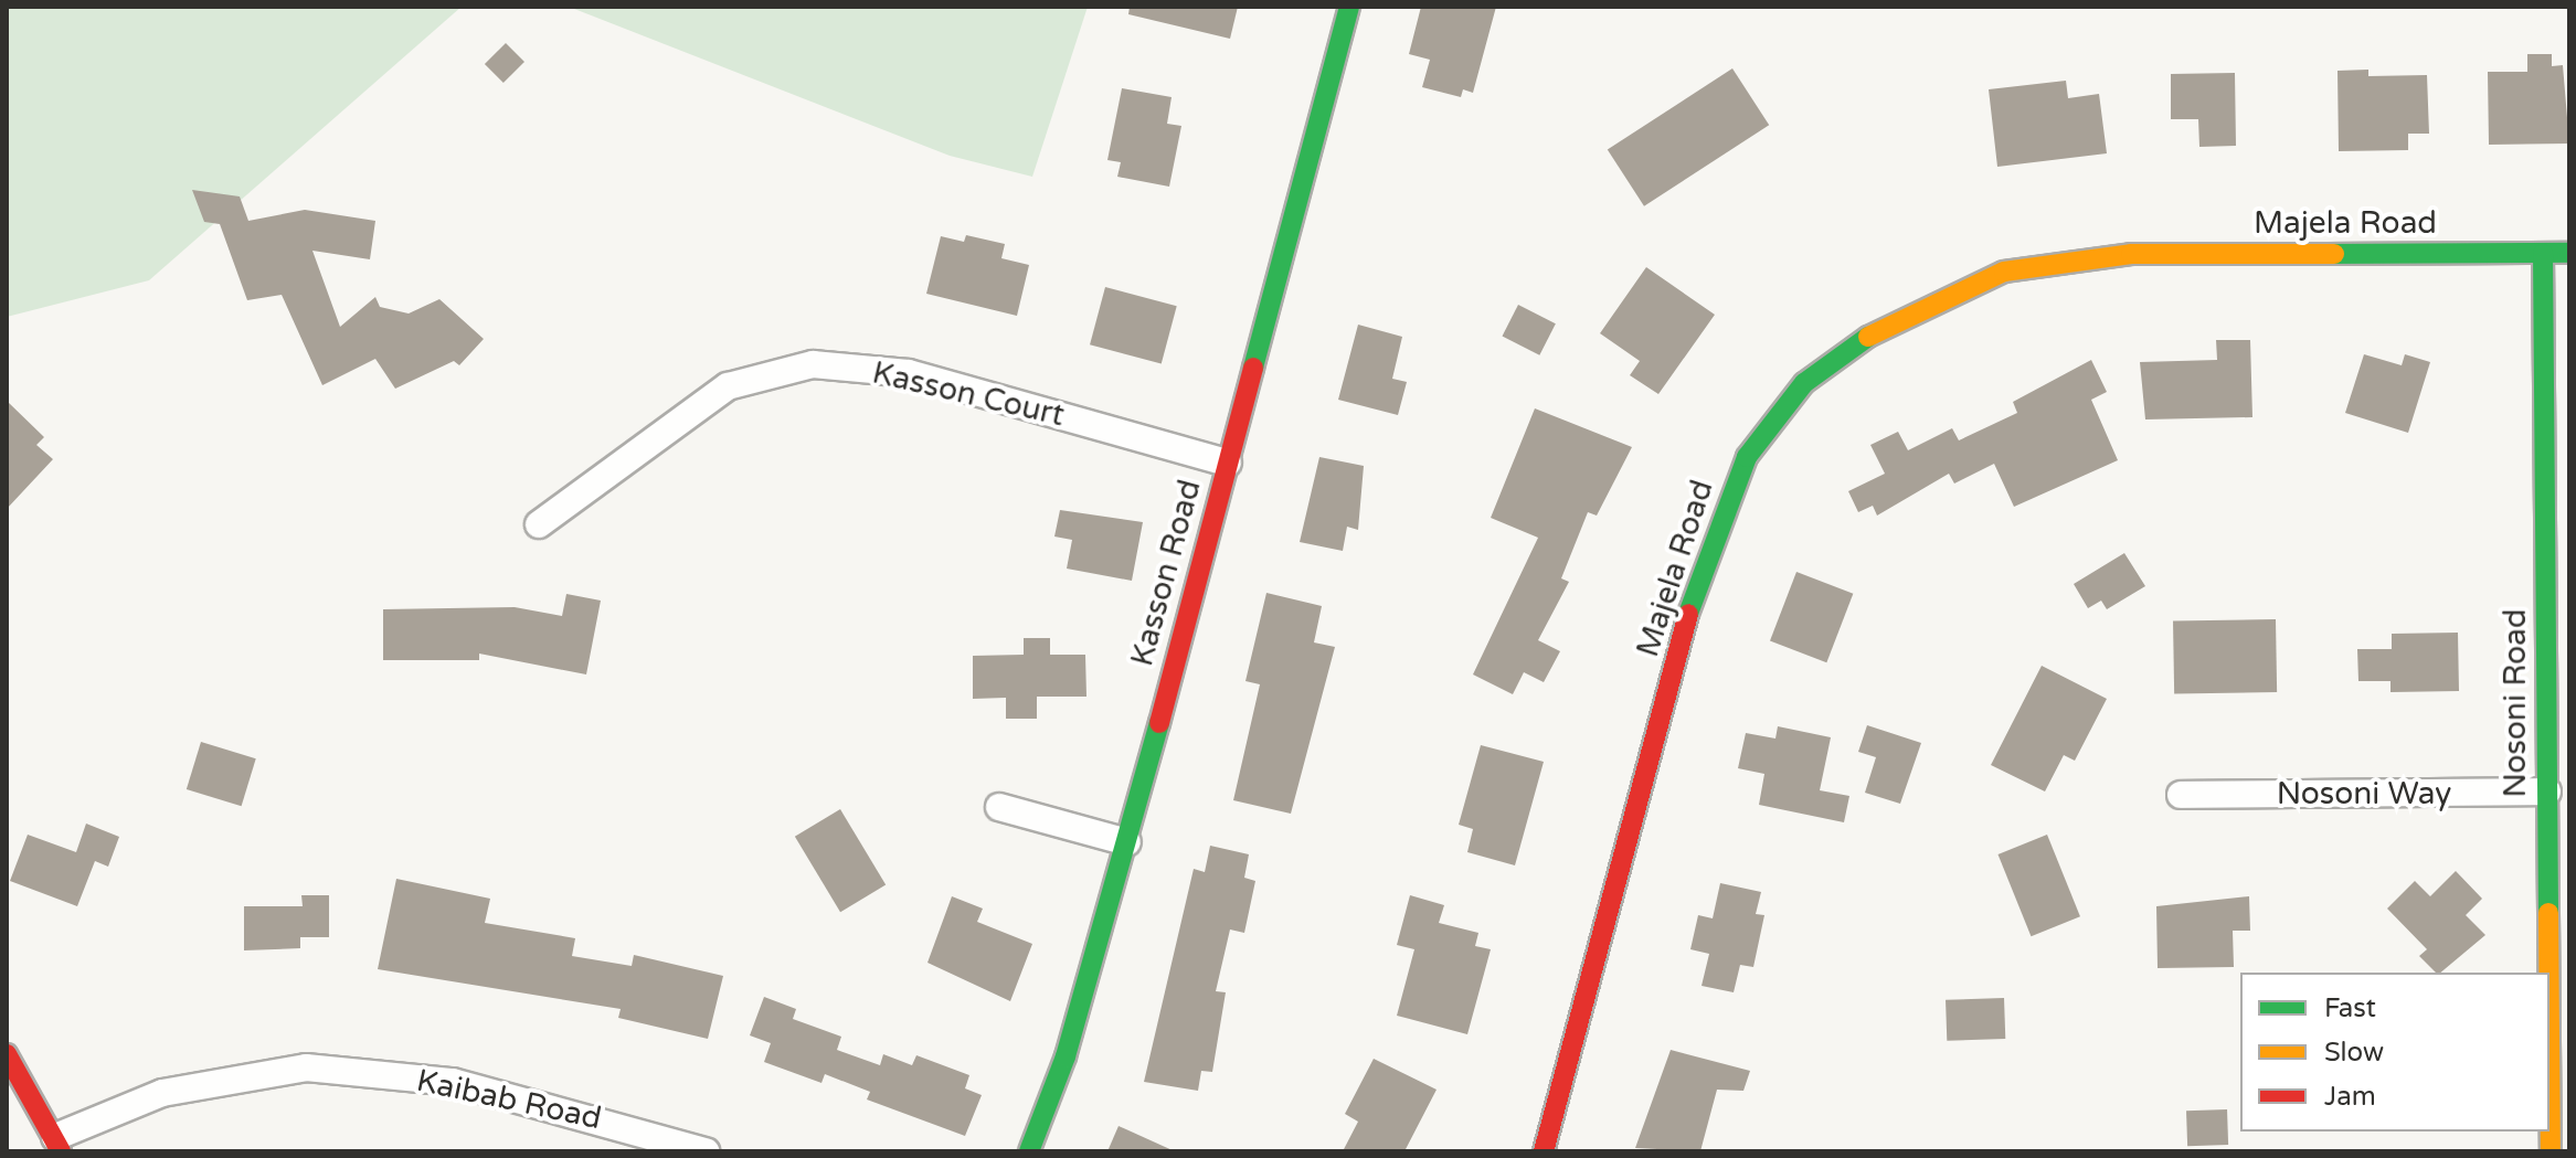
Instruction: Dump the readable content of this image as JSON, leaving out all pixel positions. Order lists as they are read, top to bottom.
{
  "streets": {
    "street": [
      "Majela Road",
      "Kasson Court",
      "Kasson Road",
      "Nosoni Road",
      "Nosoni Way",
      "Kaibab Road"
    ]
  },
  "crossings": [
    ["Majela Road", "Nosoni Road"],
    ["Kasson Court", "Kasson Road"],
    ["Nosoni Road", "Nosoni Way"]
  ],
  "legend": ["Fast", "Slow", "Jam"]
}
